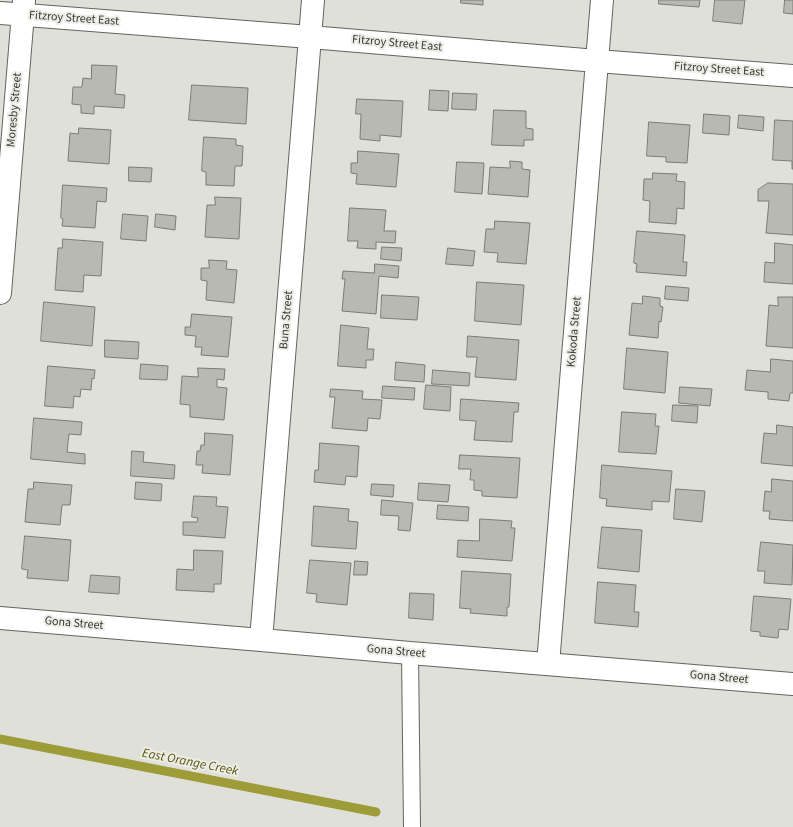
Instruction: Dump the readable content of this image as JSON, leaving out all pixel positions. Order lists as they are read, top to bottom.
{
  "streets": {
    "street": [
      "Fitzroy Street East",
      "Moresby Street",
      "Buna Street",
      "Kokoda Street",
      "Gona Street"
    ]
  },
  "crossings": [
    ["Fitzroy Street East", "Moresby Street"],
    ["Fitzroy Street East", "Buna Street"],
    ["Fitzroy Street East", "Kokoda Street"],
    ["Buna Street", "Gona Street"],
    ["Kokoda Street", "Gona Street"]
  ],
  "water": ["East Orange Creek"]
}
